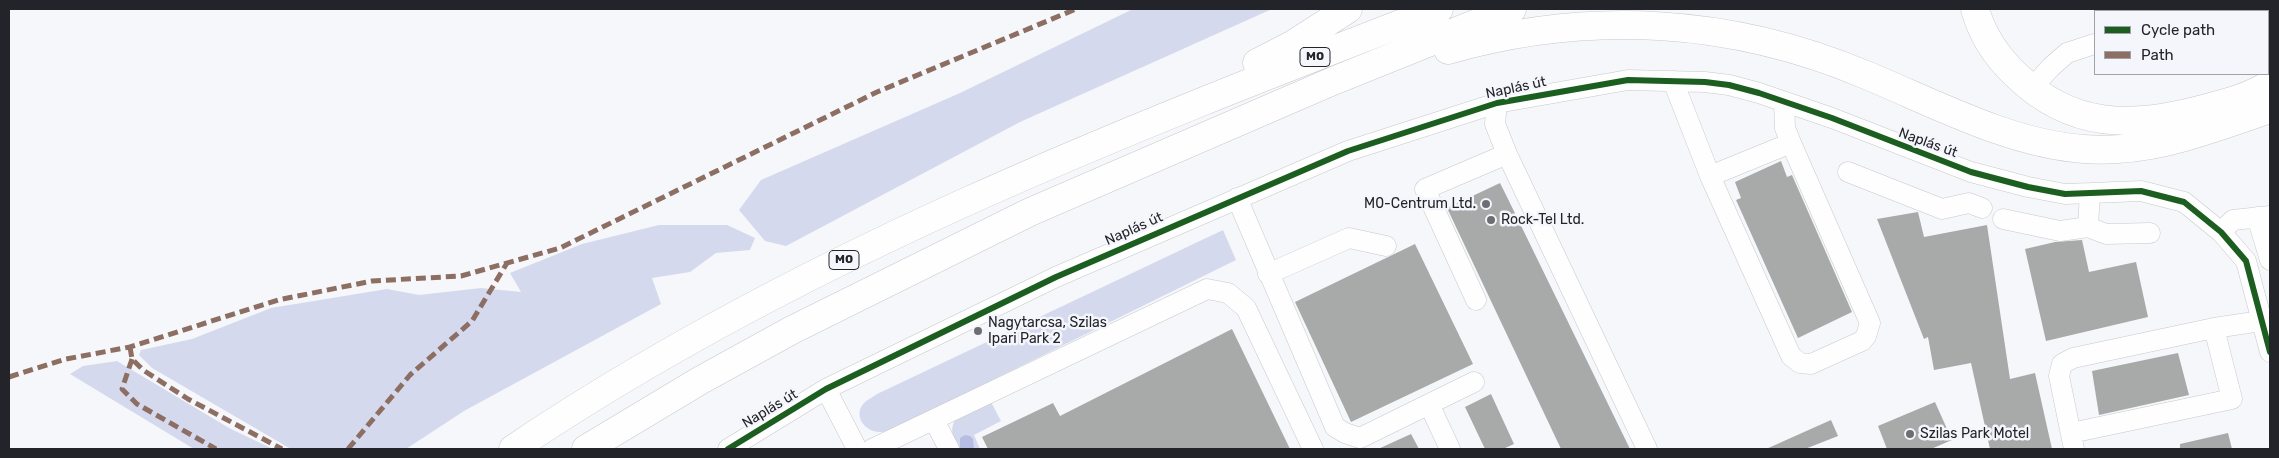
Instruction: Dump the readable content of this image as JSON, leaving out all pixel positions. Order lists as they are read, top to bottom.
{
  "streets": {
    "highway": ["M0"],
    "street": ["Naplás út"]
  },
  "places": [
    "M0-Centrum Ltd.",
    "Rock-Tel Ltd.",
    "Nagytarcsa, Szilas Ipari Park 2",
    "Szilas Park Motel"
  ],
  "legend": ["Cycle path", "Path"]
}
